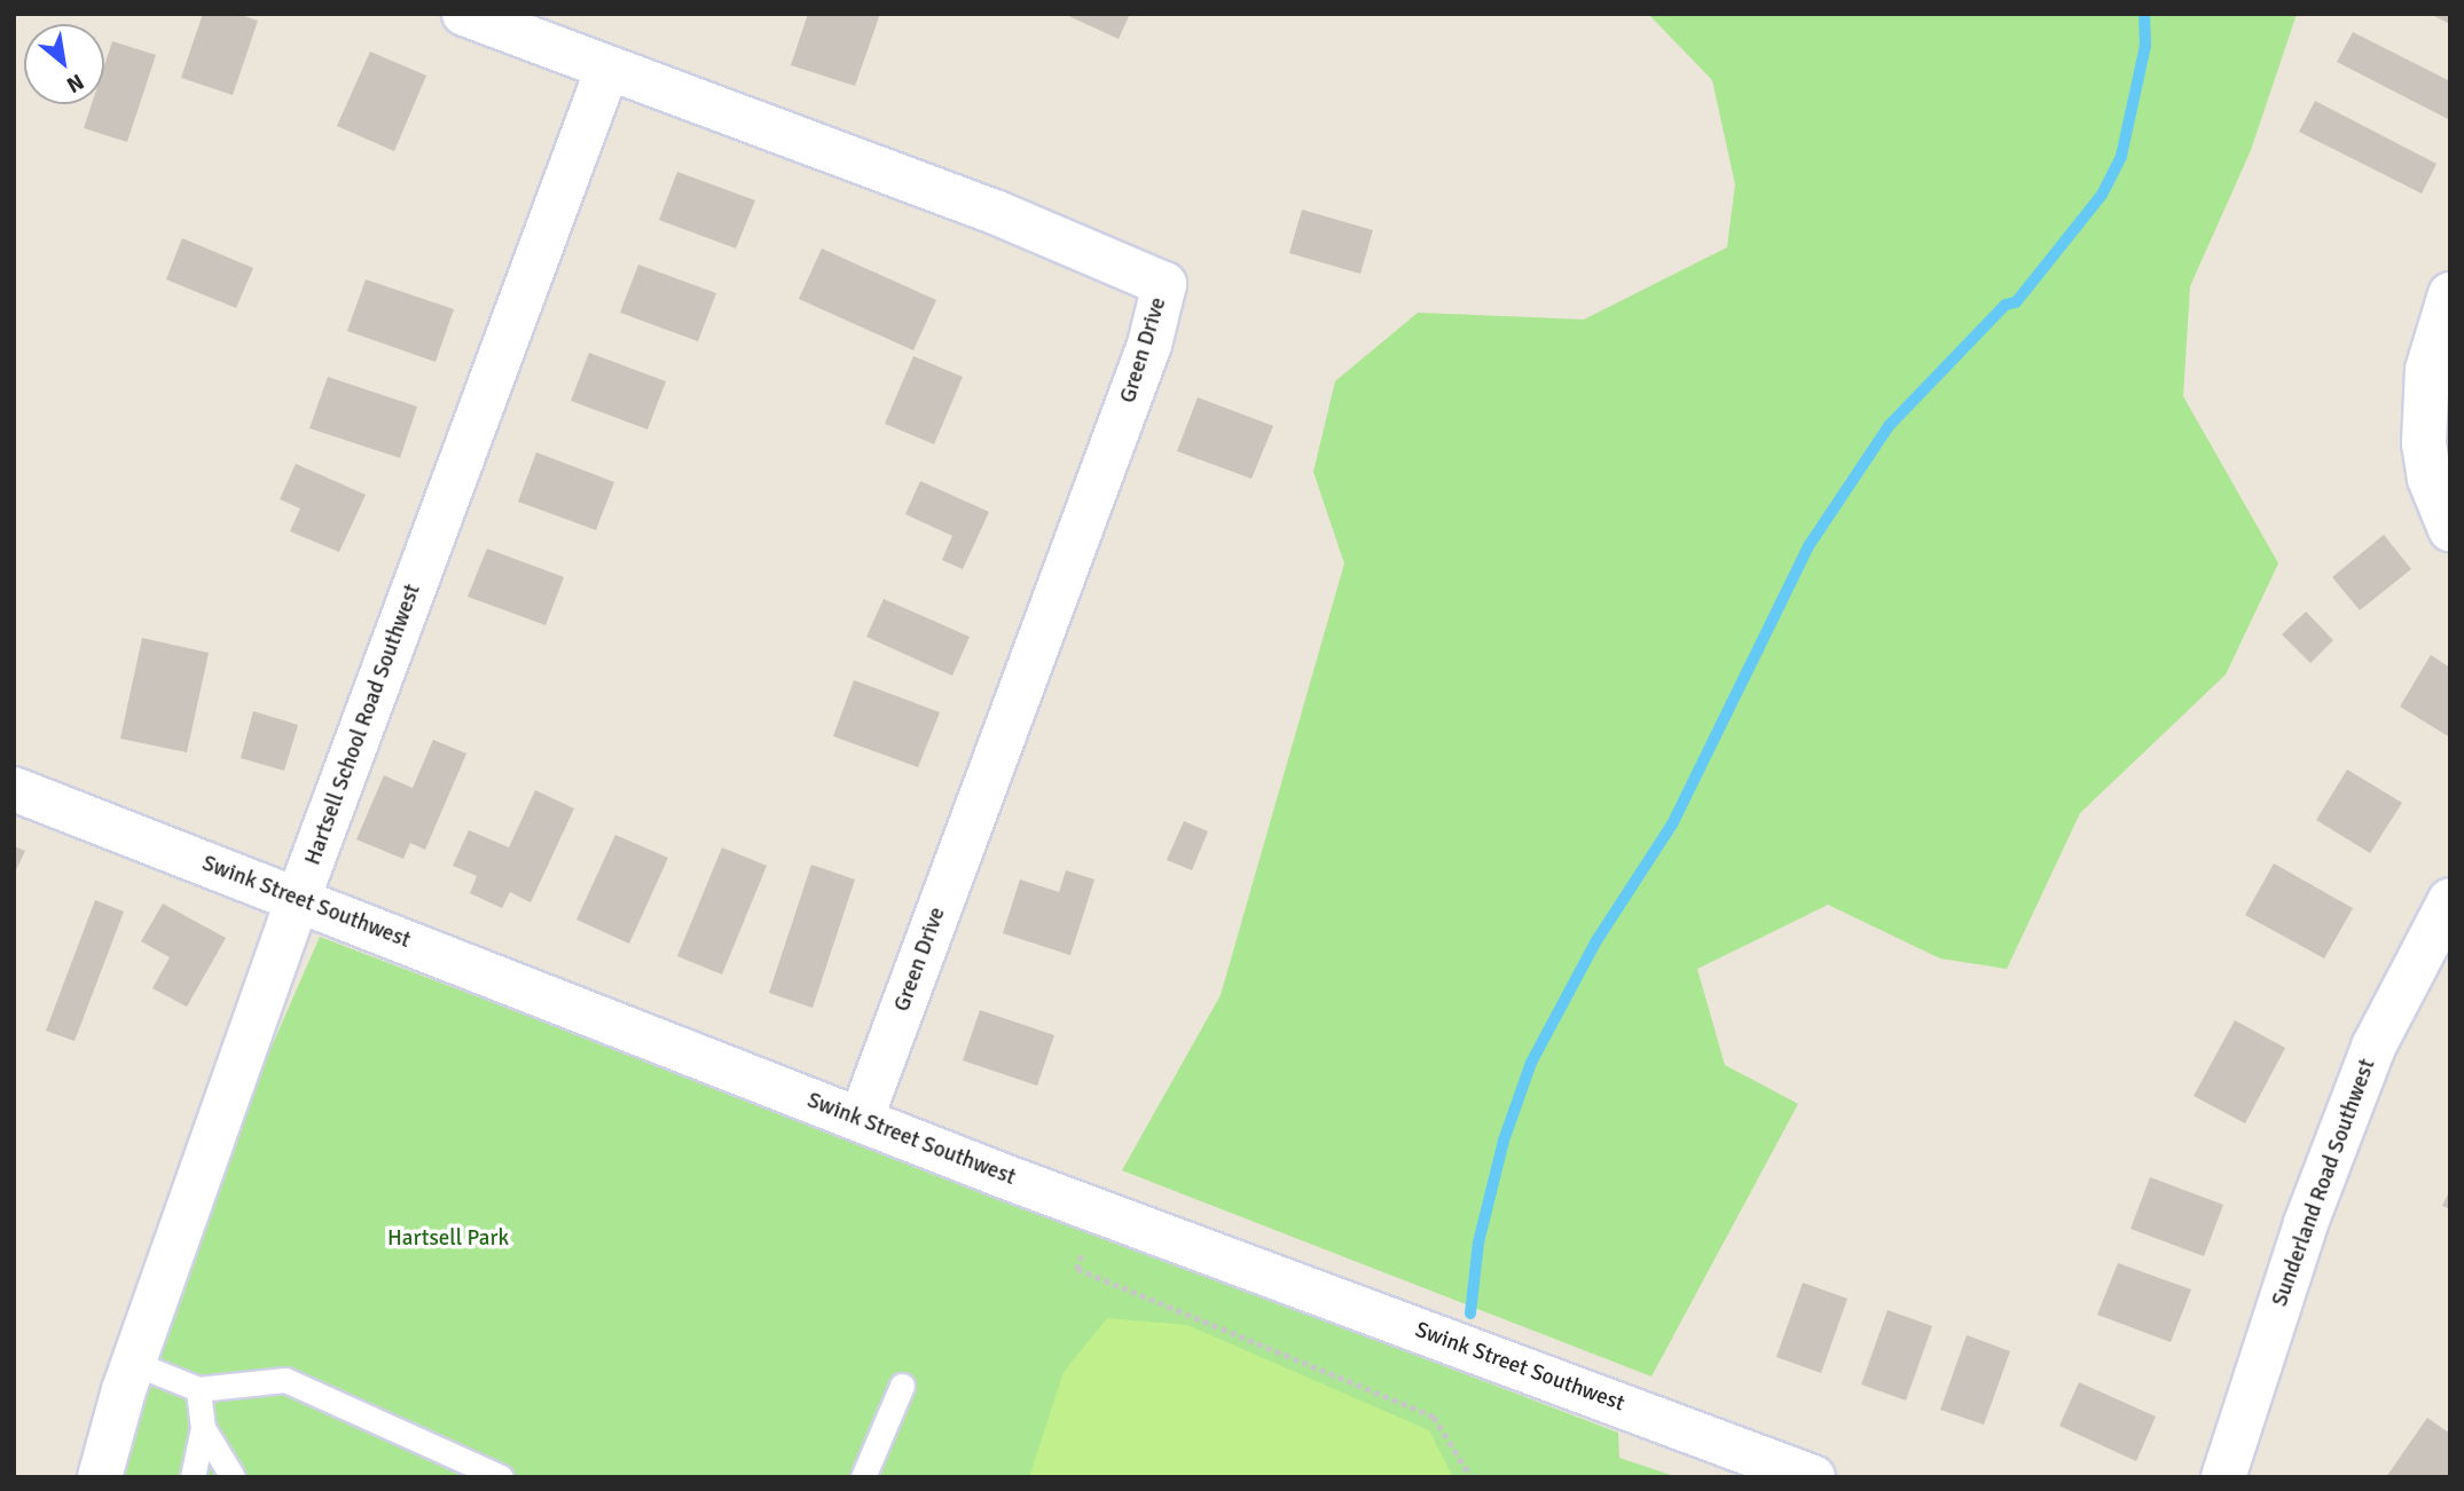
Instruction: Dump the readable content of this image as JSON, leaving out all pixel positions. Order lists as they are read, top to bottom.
{
  "streets": {
    "street": [
      "Green Drive",
      "Hartsell School Road Southwest",
      "Swink Street Southwest",
      "Sunderland Road Southwest"
    ]
  },
  "crossings": [
    ["Green Drive", "Hartsell School Road Southwest"],
    ["Green Drive", "Swink Street Southwest"],
    ["Hartsell School Road Southwest", "Swink Street Southwest"]
  ],
  "parks": ["Hartsell Park"],
  "north": "bottom right"
}
